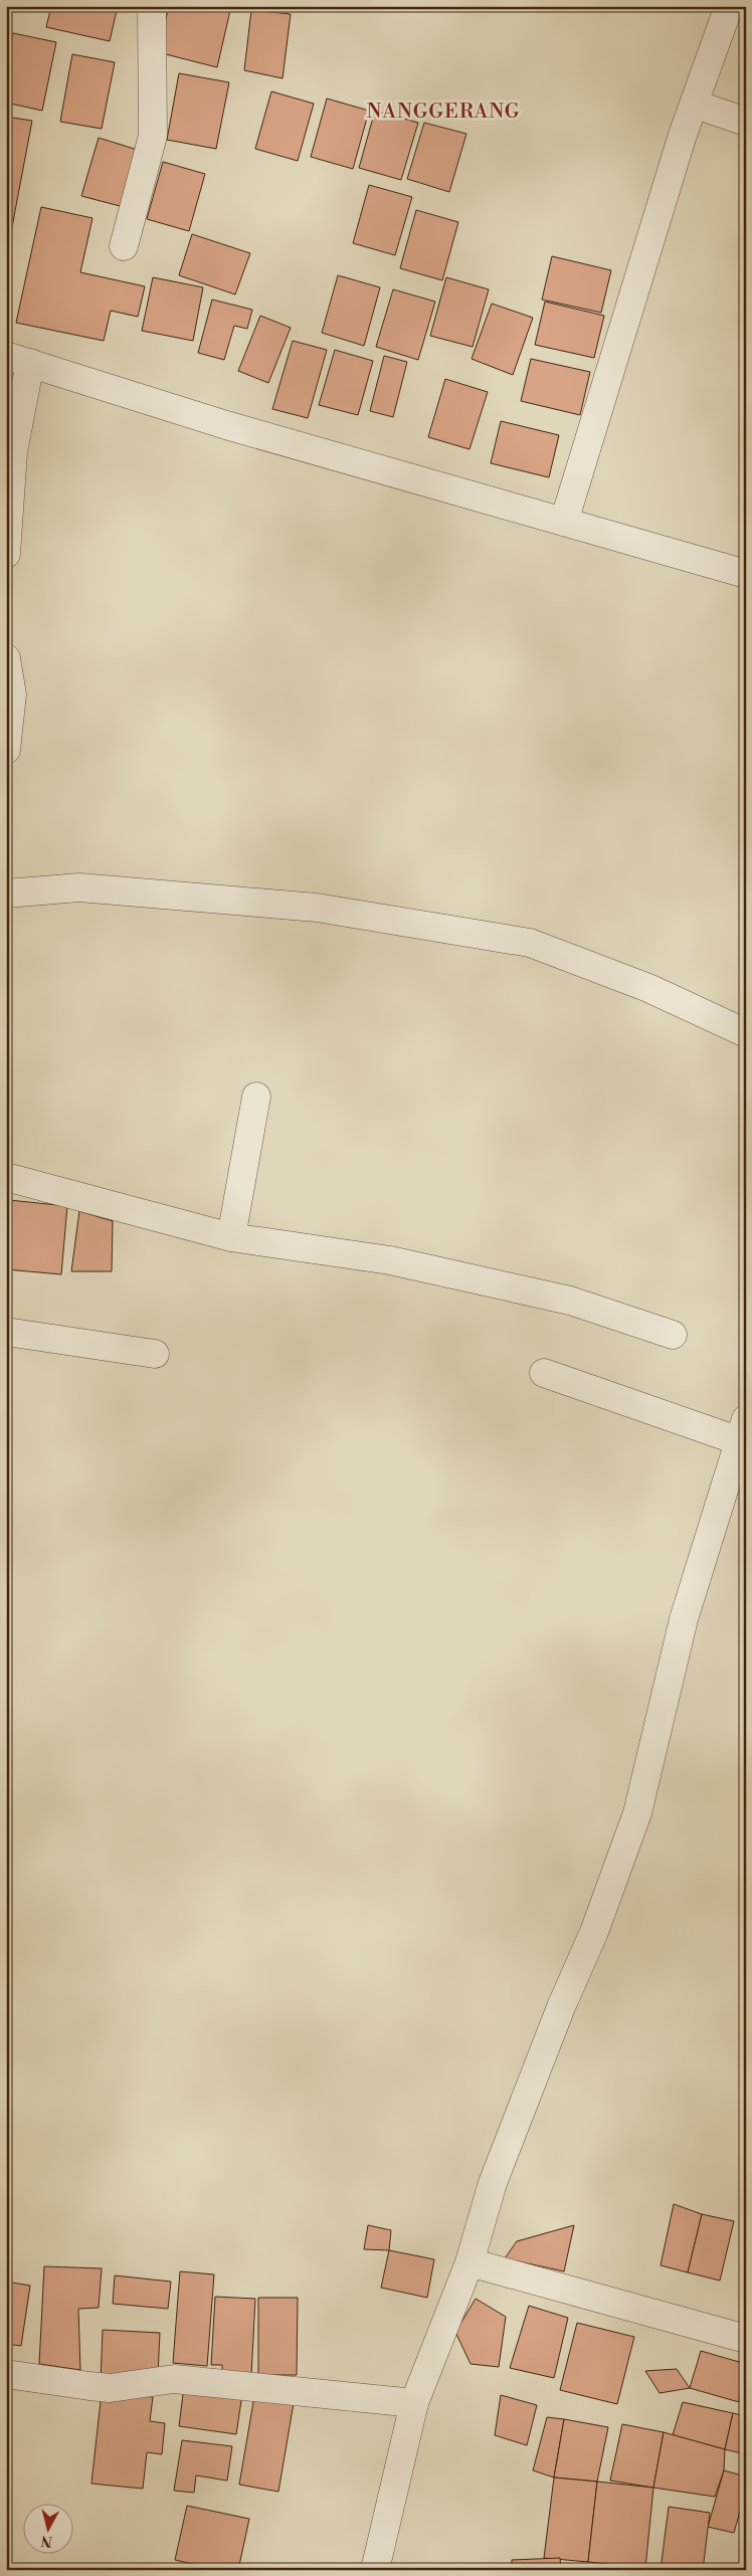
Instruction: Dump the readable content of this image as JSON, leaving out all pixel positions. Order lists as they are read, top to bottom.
{
  "districts": ["NANGGERANG"],
  "north": "bottom"
}
